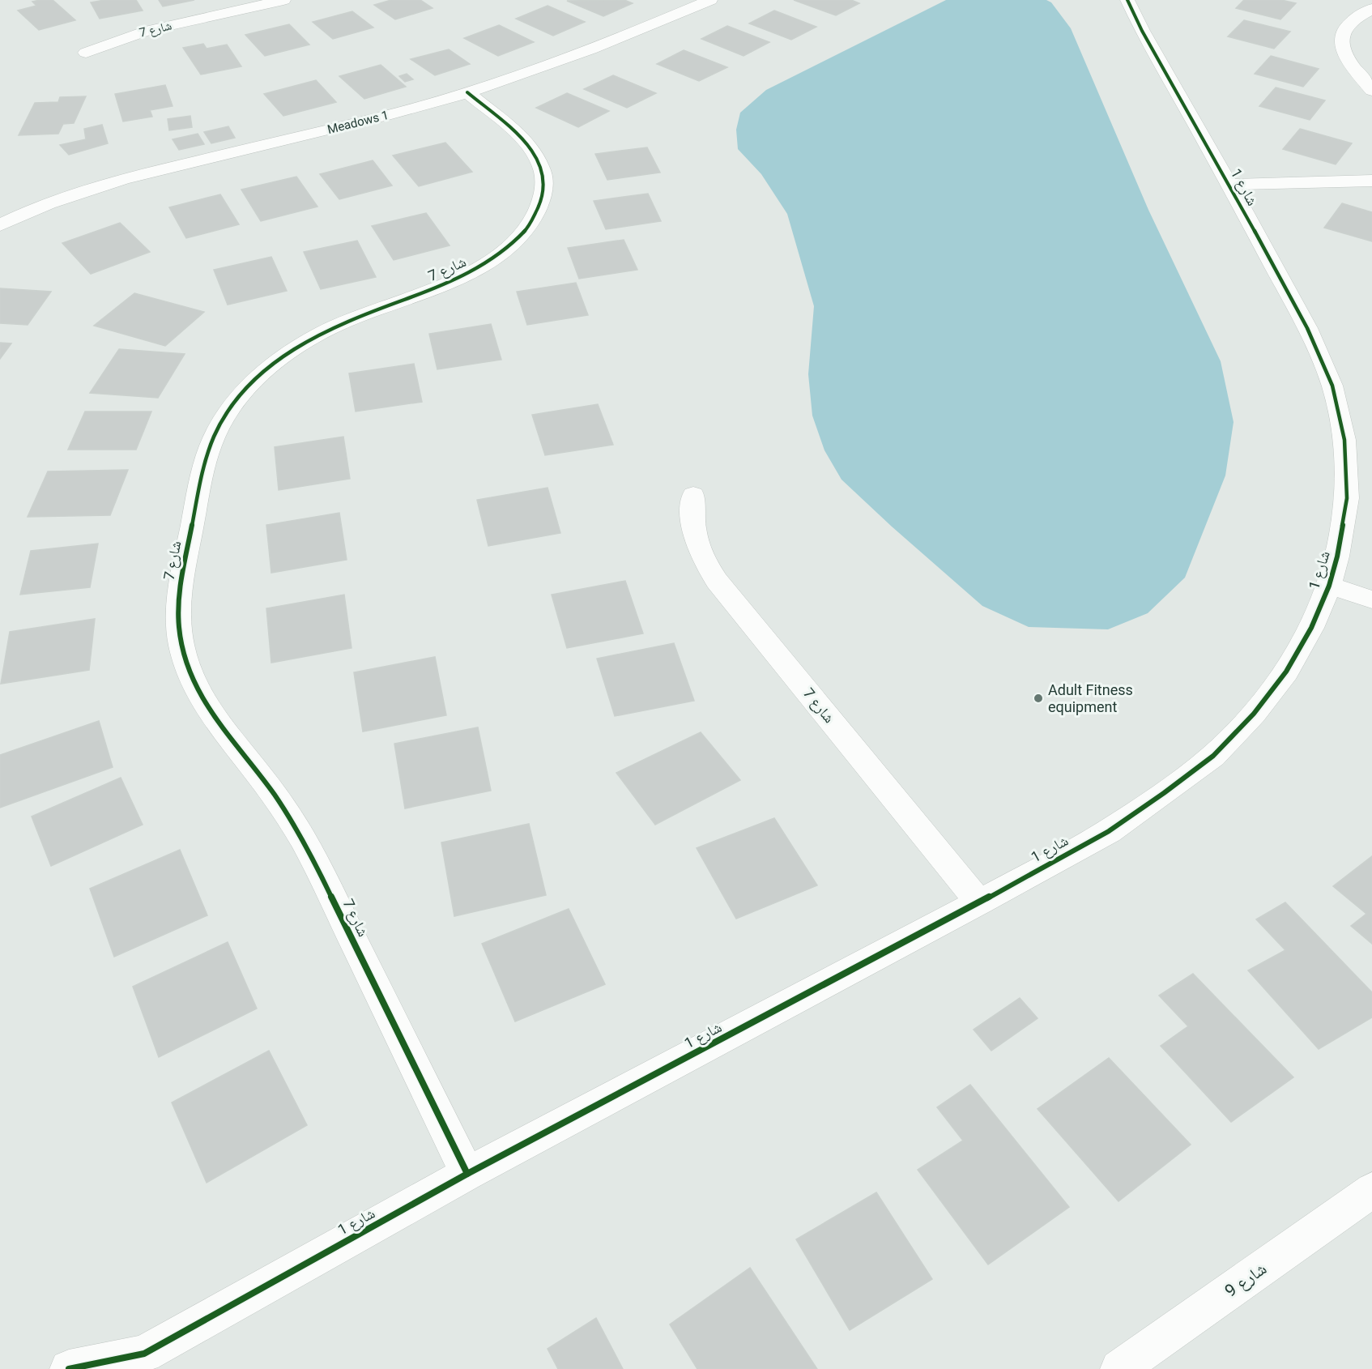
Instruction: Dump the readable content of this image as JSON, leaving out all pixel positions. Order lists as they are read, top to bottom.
{
  "streets": {
    "street": [
      "شارع 7",
      "Meadows 1",
      "شارع 1",
      "شارع 9"
    ]
  },
  "crossings": [
    ["شارع 7", "Meadows 1"],
    ["شارع 7", "شارع 1"]
  ],
  "places": ["Adult Fitness equipment"]
}
